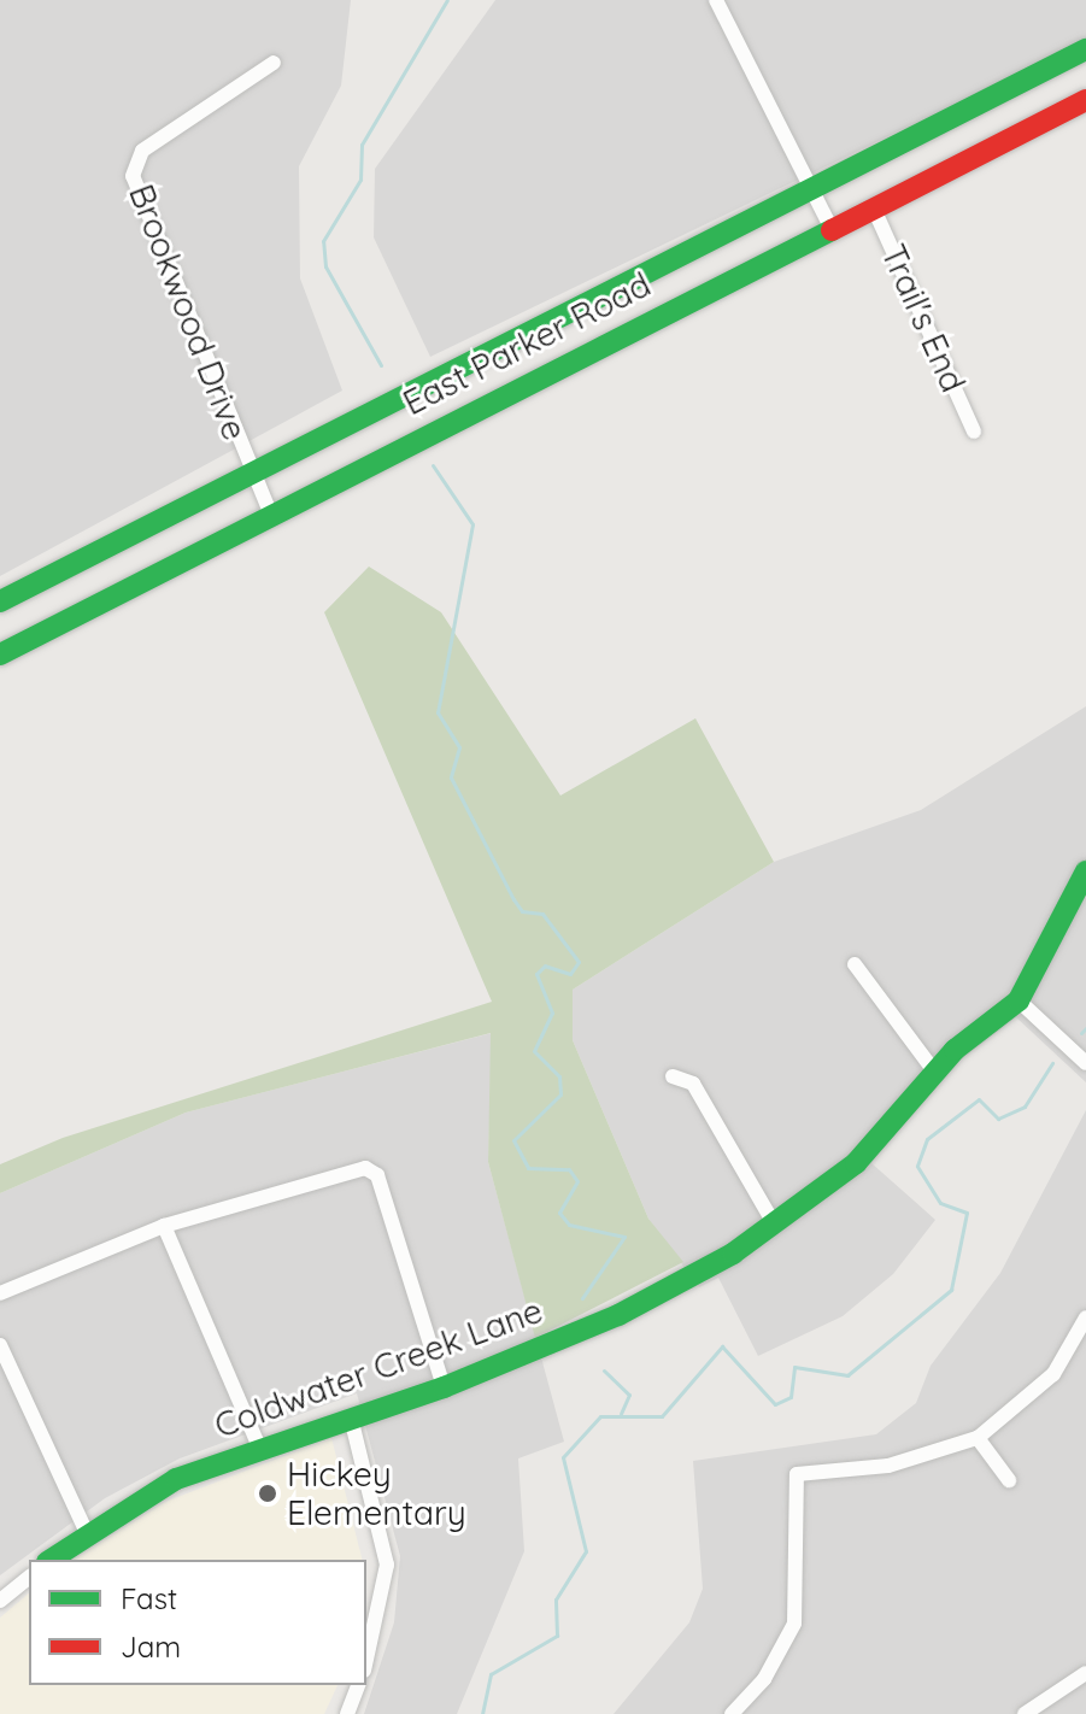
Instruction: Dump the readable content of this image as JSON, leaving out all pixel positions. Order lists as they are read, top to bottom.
{
  "streets": {
    "main road": ["East Parker Road", "Coldwater Creek Lane"],
    "street": ["Brookwood Drive", "Trail's End"]
  },
  "crossings": [
    ["Brookwood Drive", "East Parker Road"],
    ["Trail's End", "East Parker Road"]
  ],
  "places": ["Hickey Elementary"],
  "legend": ["Fast", "Jam"]
}
